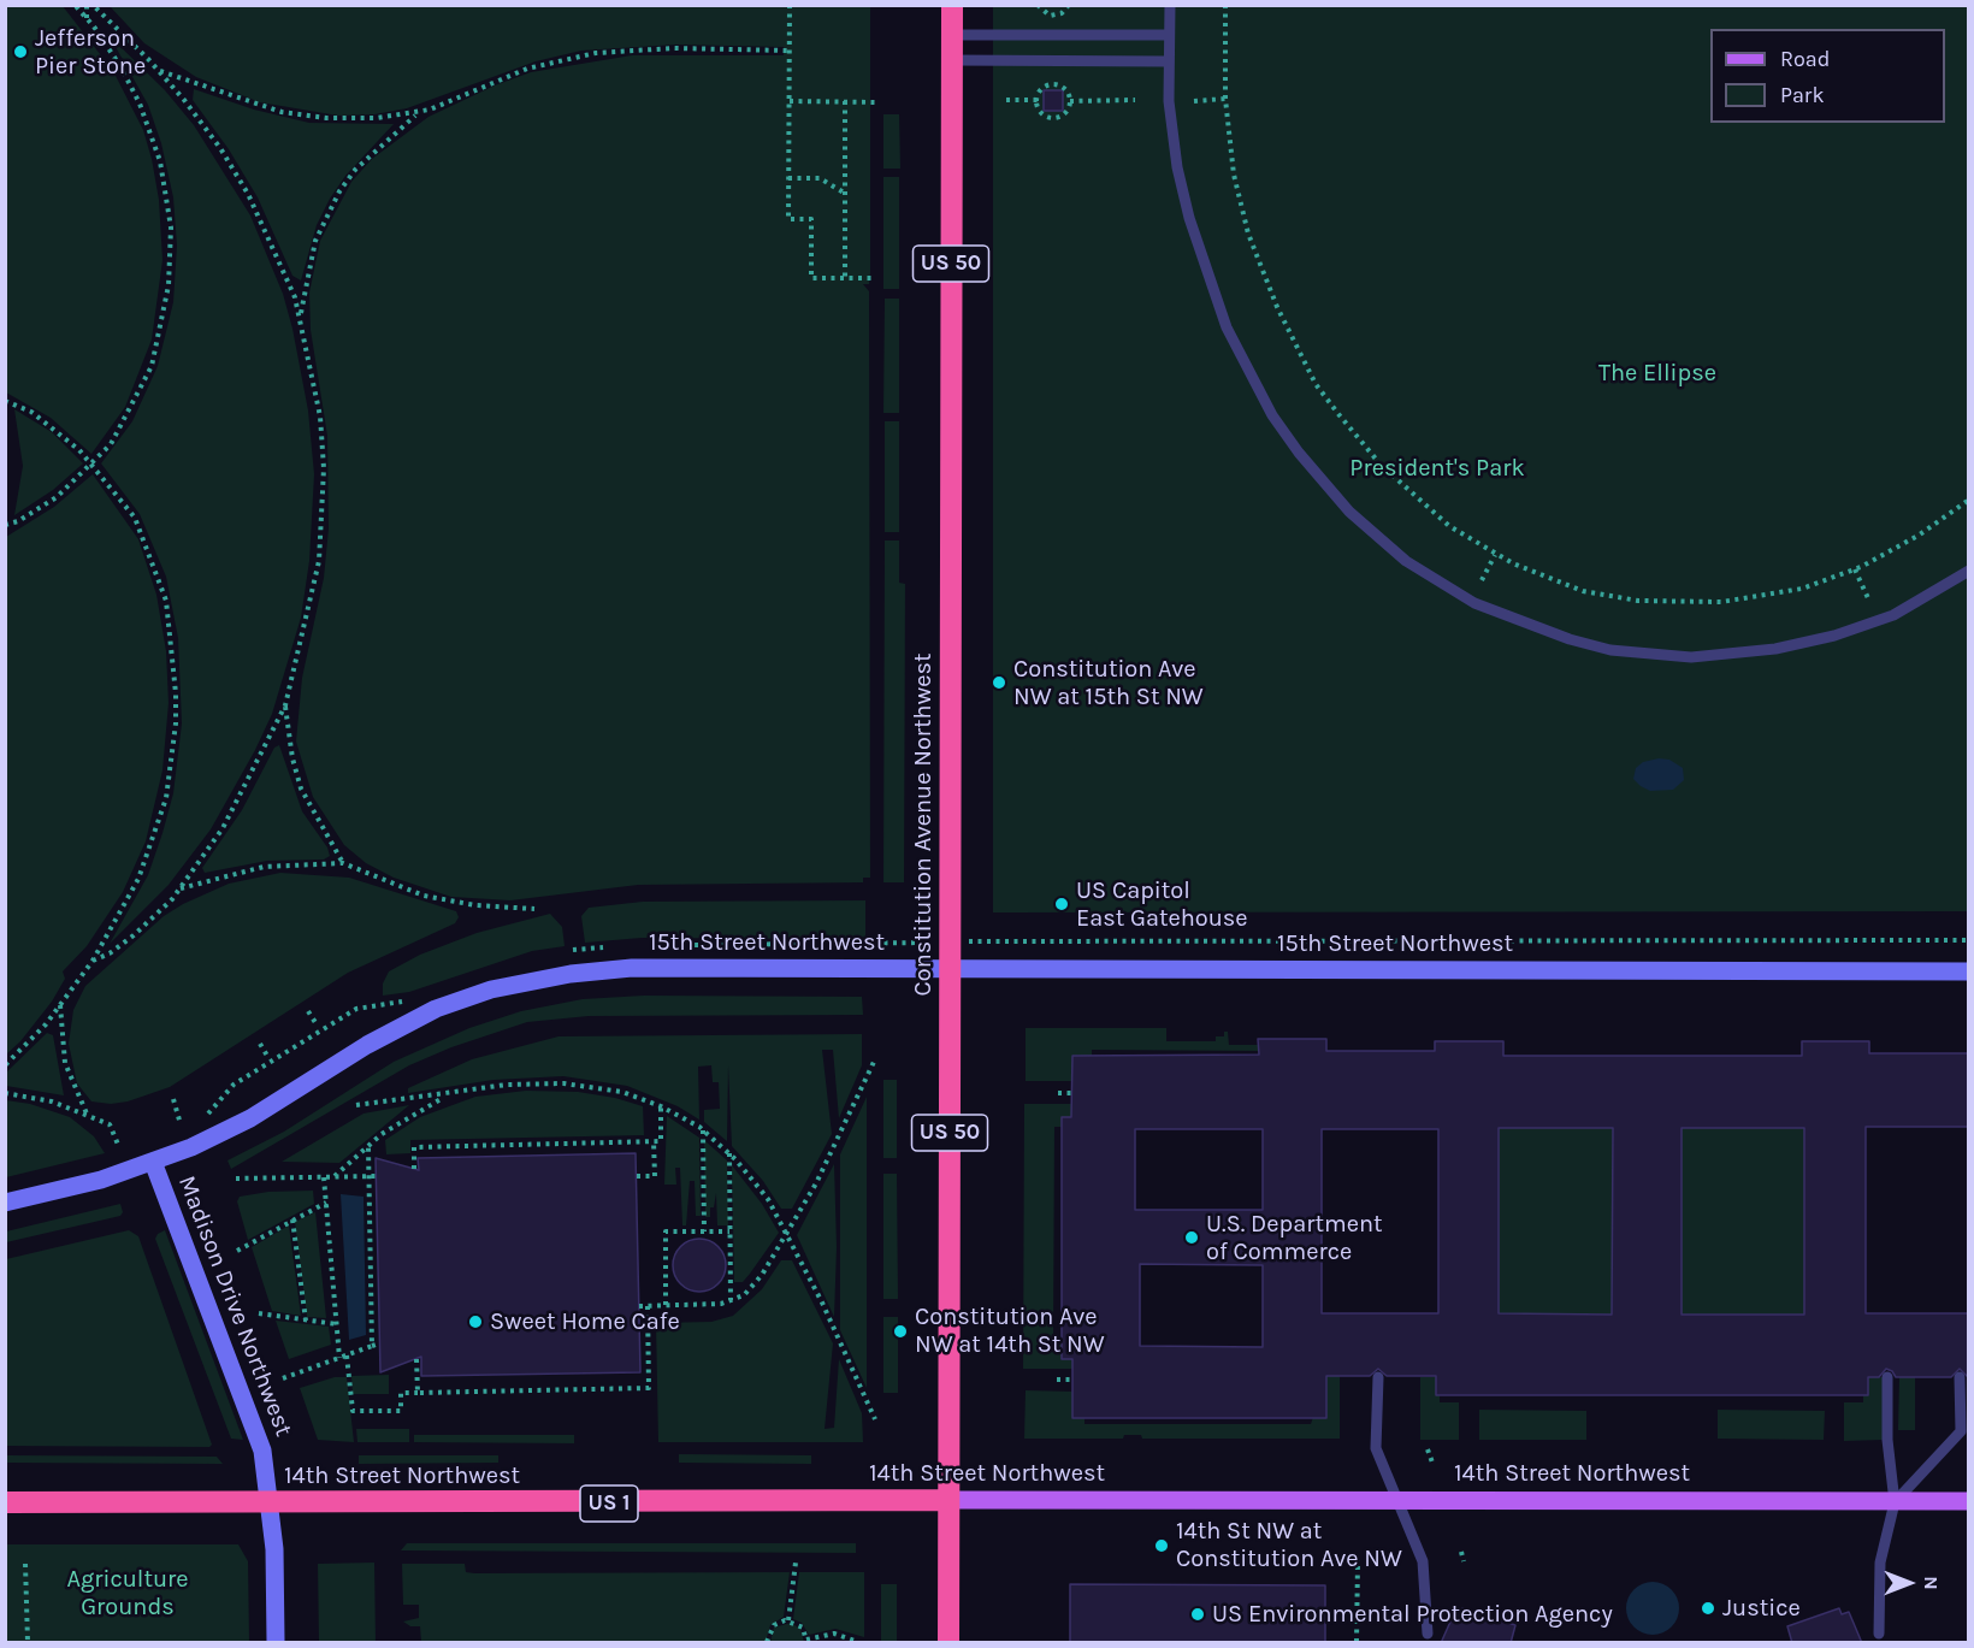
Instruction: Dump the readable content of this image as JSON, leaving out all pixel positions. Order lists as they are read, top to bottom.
{
  "streets": {
    "highway": [
      "US 50",
      "Constitution Avenue Northwest",
      "14th Street Northwest",
      "US 1"
    ],
    "main road": ["15th Street Northwest", "Madison Drive Northwest"]
  },
  "crossings": [
    ["Constitution Avenue Northwest", "15th Street Northwest"],
    ["Constitution Avenue Northwest", "14th Street Northwest"],
    ["15th Street Northwest", "Madison Drive Northwest"],
    ["Madison Drive Northwest", "14th Street Northwest"]
  ],
  "parks": ["The Ellipse", "President's Park", "Agriculture Grounds"],
  "places": [
    "Jefferson Pier Stone",
    "Constitution Ave NW at 15th St NW",
    "US Capitol East Gatehouse",
    "U.S. Department of Commerce",
    "Sweet Home Cafe",
    "Constitution Ave NW at 14th St NW",
    "14th St NW at Constitution Ave NW",
    "Justice",
    "US Environmental Protection Agency"
  ],
  "legend": ["Road", "Park"],
  "north": "right"
}
